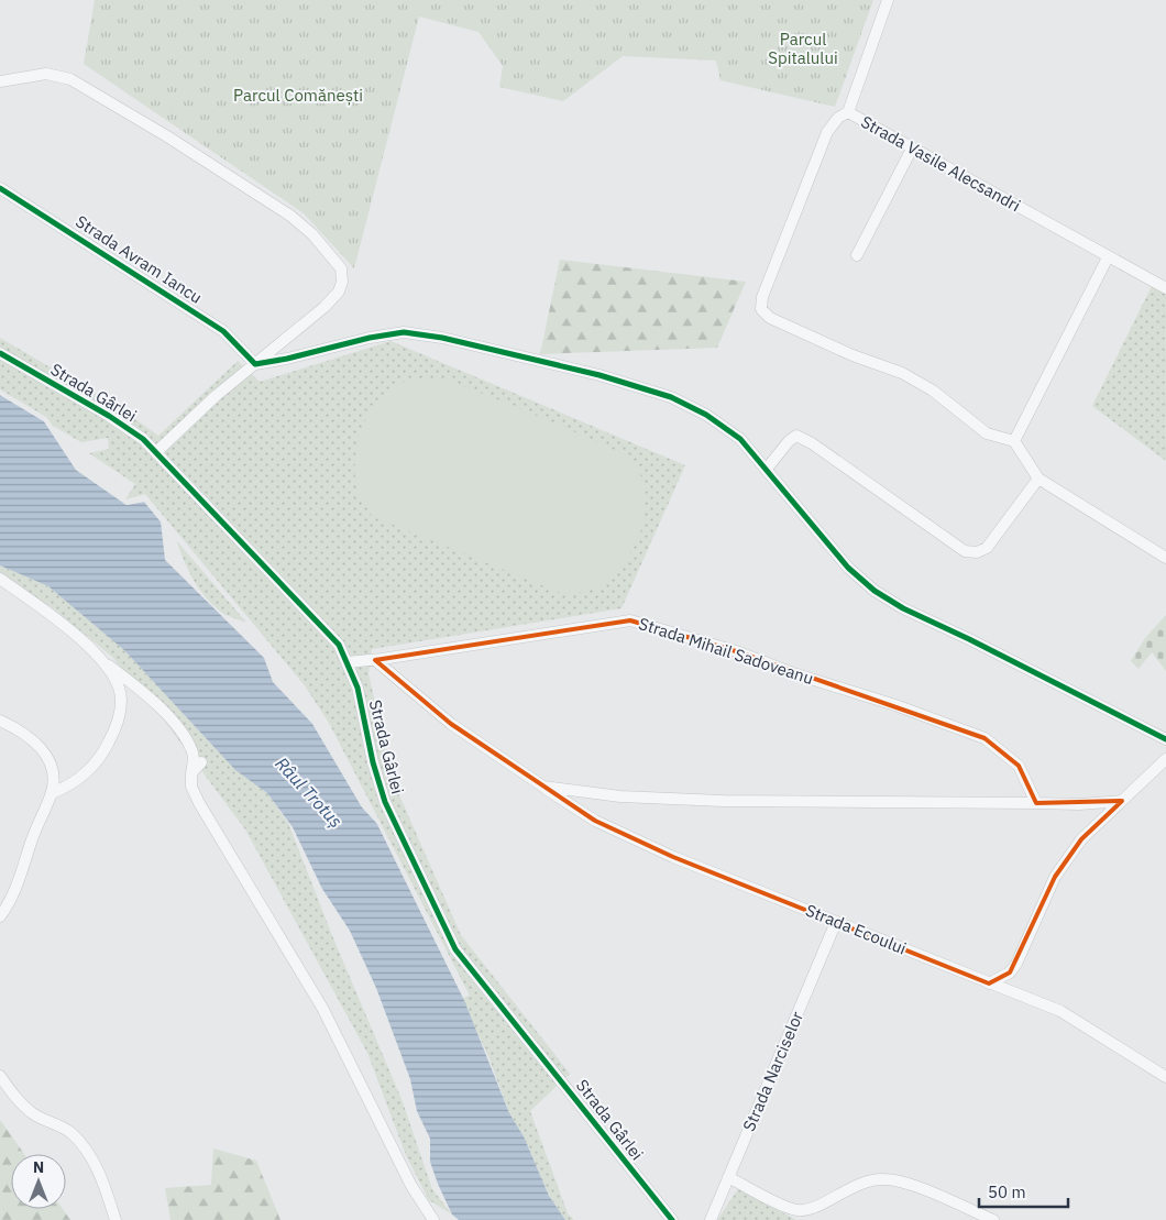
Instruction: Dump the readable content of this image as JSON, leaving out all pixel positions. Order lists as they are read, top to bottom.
{
  "streets": {
    "street": [
      "Strada Vasile Alecsandri",
      "Strada Avram Iancu",
      "Strada Gârlei",
      "Strada Mihail Sadoveanu",
      "Strada Ecoului",
      "Strada Narciselor"
    ]
  },
  "crossings": [
    ["Strada Gârlei", "Strada Mihail Sadoveanu"],
    ["Strada Ecoului", "Strada Narciselor"]
  ],
  "water": ["Râul Trotuș"],
  "parks": ["Parcul Spitalului", "Parcul Comănești"],
  "scale_bar": "50 m",
  "north": "top"
}
